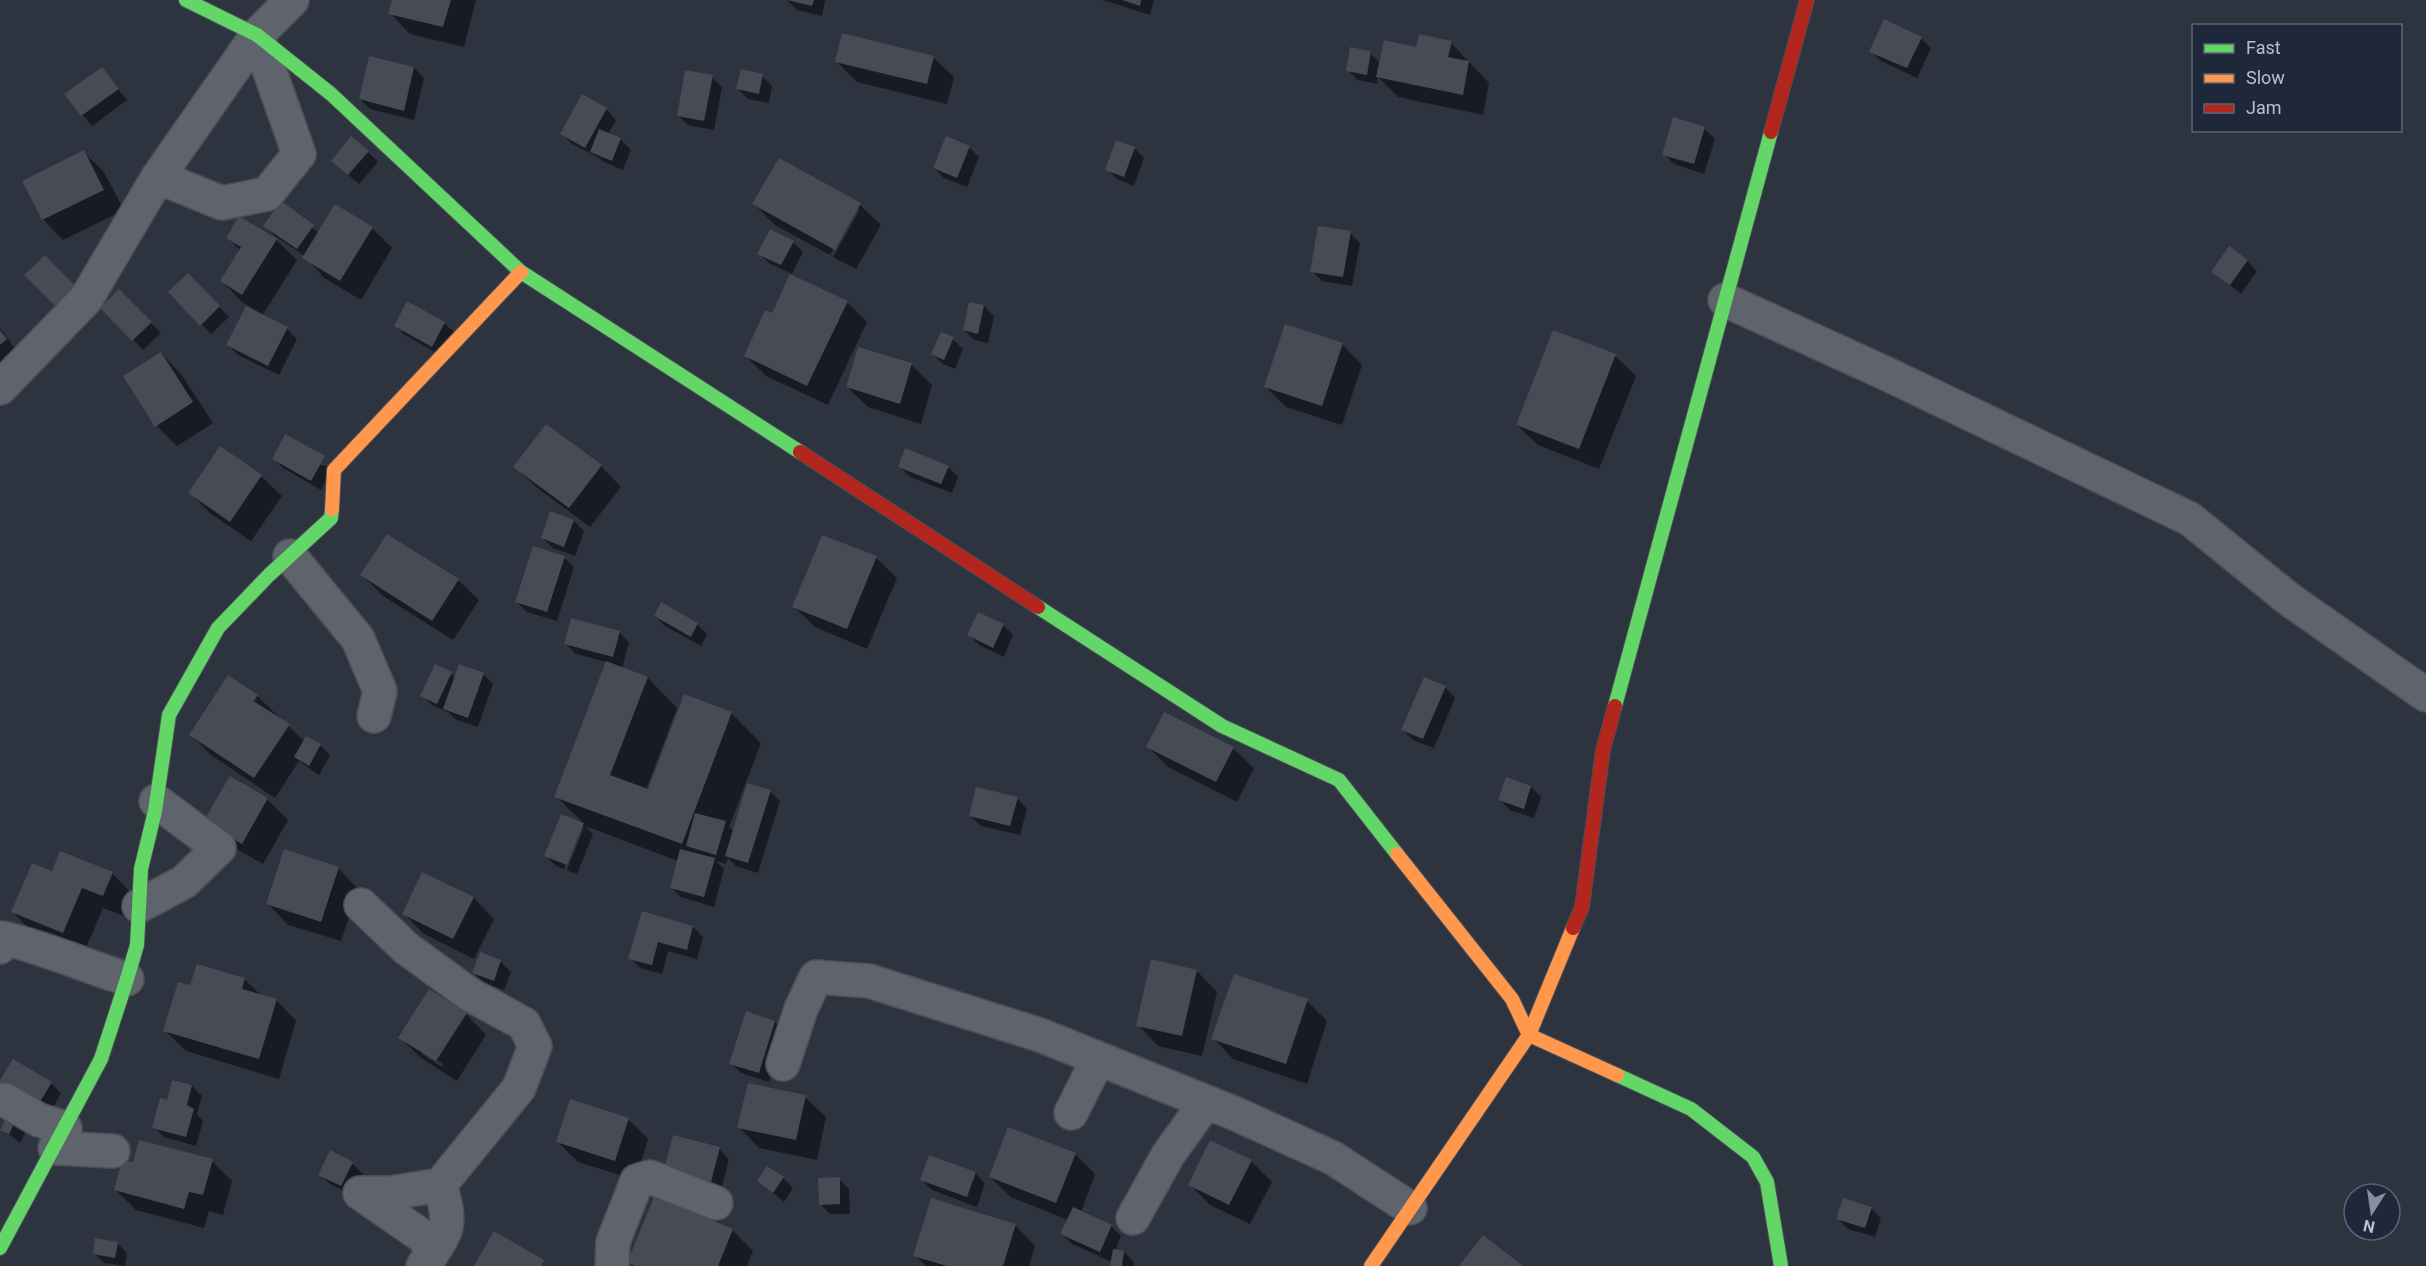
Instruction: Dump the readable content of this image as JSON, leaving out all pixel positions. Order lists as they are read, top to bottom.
{
  "legend": ["Fast", "Slow", "Jam"],
  "north": "bottom"
}
